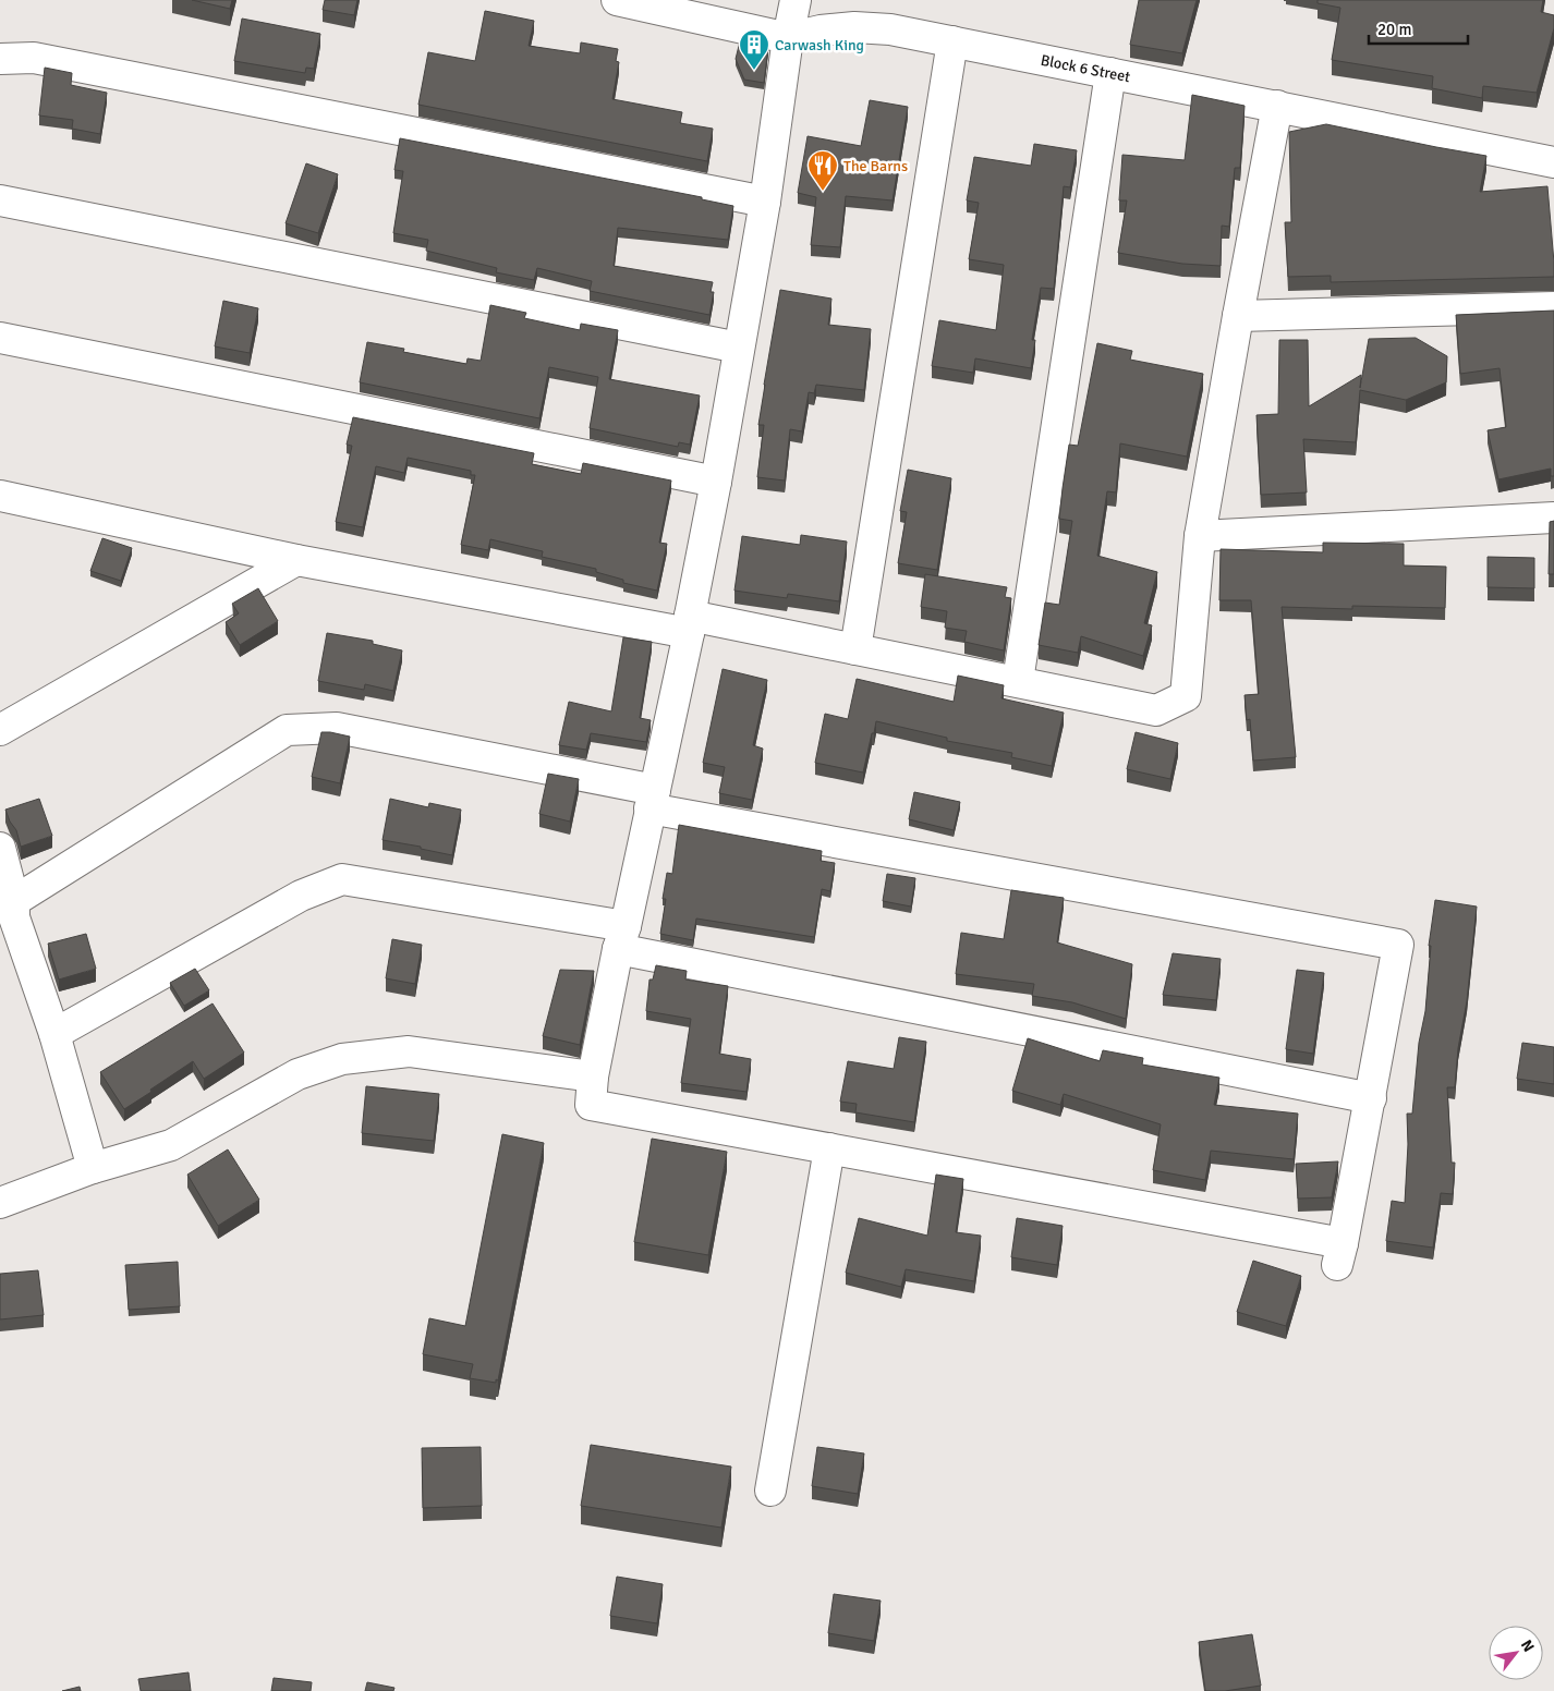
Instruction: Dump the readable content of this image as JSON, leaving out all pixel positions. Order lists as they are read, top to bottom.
{
  "streets": {
    "street": ["Block 6 Street"]
  },
  "places": {
    "building": ["Carwash King"],
    "restaurant": ["The Barns"]
  },
  "scale_bar": "20 m",
  "north": "top right"
}
